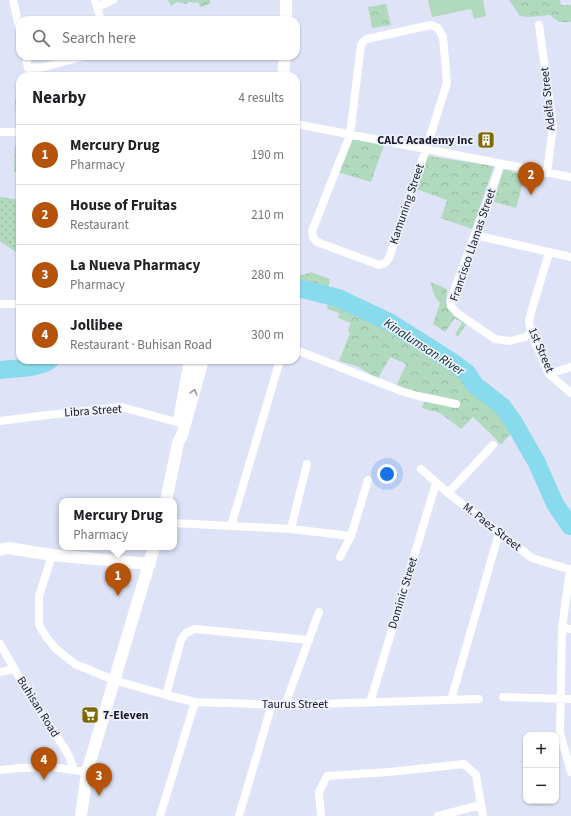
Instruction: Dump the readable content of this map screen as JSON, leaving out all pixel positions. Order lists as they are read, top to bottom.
{
  "streets": {
    "street": [
      "Adelfa Street",
      "Kamuning Street",
      "Francisco Llamas Street",
      "1st Street",
      "Libra Street",
      "M. Paez Street",
      "Dominic Street",
      "Taurus Street",
      "Buhisan Road"
    ]
  },
  "crossings": [
    ["Francisco Llamas Street", "1st Street"],
    ["M. Paez Street", "Dominic Street"],
    ["Dominic Street", "Taurus Street"]
  ],
  "water": ["Kinalumsan River"],
  "places": {
    "building": ["CALC Academy Inc"],
    "supermarket": ["7-Eleven"]
  },
  "page": {
    "search": "Search here",
    "heading": ["Nearby", "4 results"],
    "list": [
      {
        "mark": "1",
        "name": "Mercury Drug",
        "note": "Pharmacy",
        "value": "190 m"
      },
      {
        "mark": "2",
        "name": "House of Fruitas",
        "note": "Restaurant",
        "value": "210 m"
      },
      {
        "mark": "3",
        "name": "La Nueva Pharmacy",
        "note": "Pharmacy",
        "value": "280 m"
      },
      {
        "mark": "4",
        "name": "Jollibee",
        "note": "Restaurant · Buhisan Road",
        "value": "300 m"
      }
    ],
    "pins": [
      "2",
      "1",
      "4",
      "3"
    ],
    "popup": ["Mercury Drug", "Pharmacy"],
    "map_buttons": ["+", "−"]
  }
}
